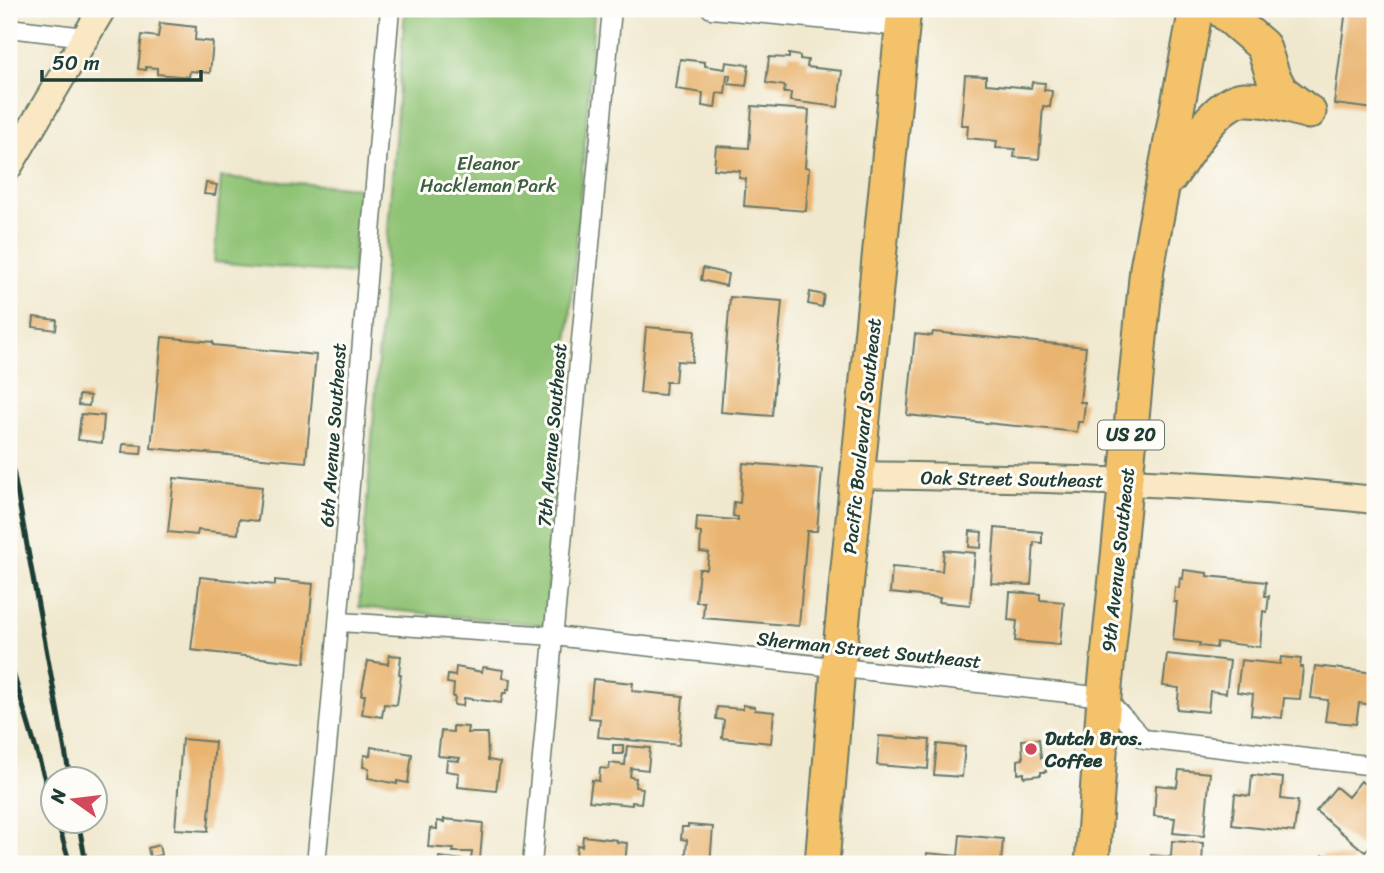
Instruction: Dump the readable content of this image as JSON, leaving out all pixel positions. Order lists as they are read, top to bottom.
{
  "streets": {
    "highway": ["US 20", "Pacific Boulevard Southeast", "9th Avenue Southeast"],
    "street": [
      "6th Avenue Southeast",
      "7th Avenue Southeast",
      "Oak Street Southeast",
      "Sherman Street Southeast"
    ]
  },
  "crossings": [
    ["6th Avenue Southeast", "Sherman Street Southeast"],
    ["7th Avenue Southeast", "Sherman Street Southeast"],
    ["Pacific Boulevard Southeast", "Oak Street Southeast"],
    ["Pacific Boulevard Southeast", "Sherman Street Southeast"],
    ["Oak Street Southeast", "9th Avenue Southeast"],
    ["9th Avenue Southeast", "Sherman Street Southeast"]
  ],
  "parks": ["Eleanor Hackleman Park"],
  "places": ["Dutch Bros. Coffee"],
  "scale_bar": "50 m",
  "north": "left"
}
